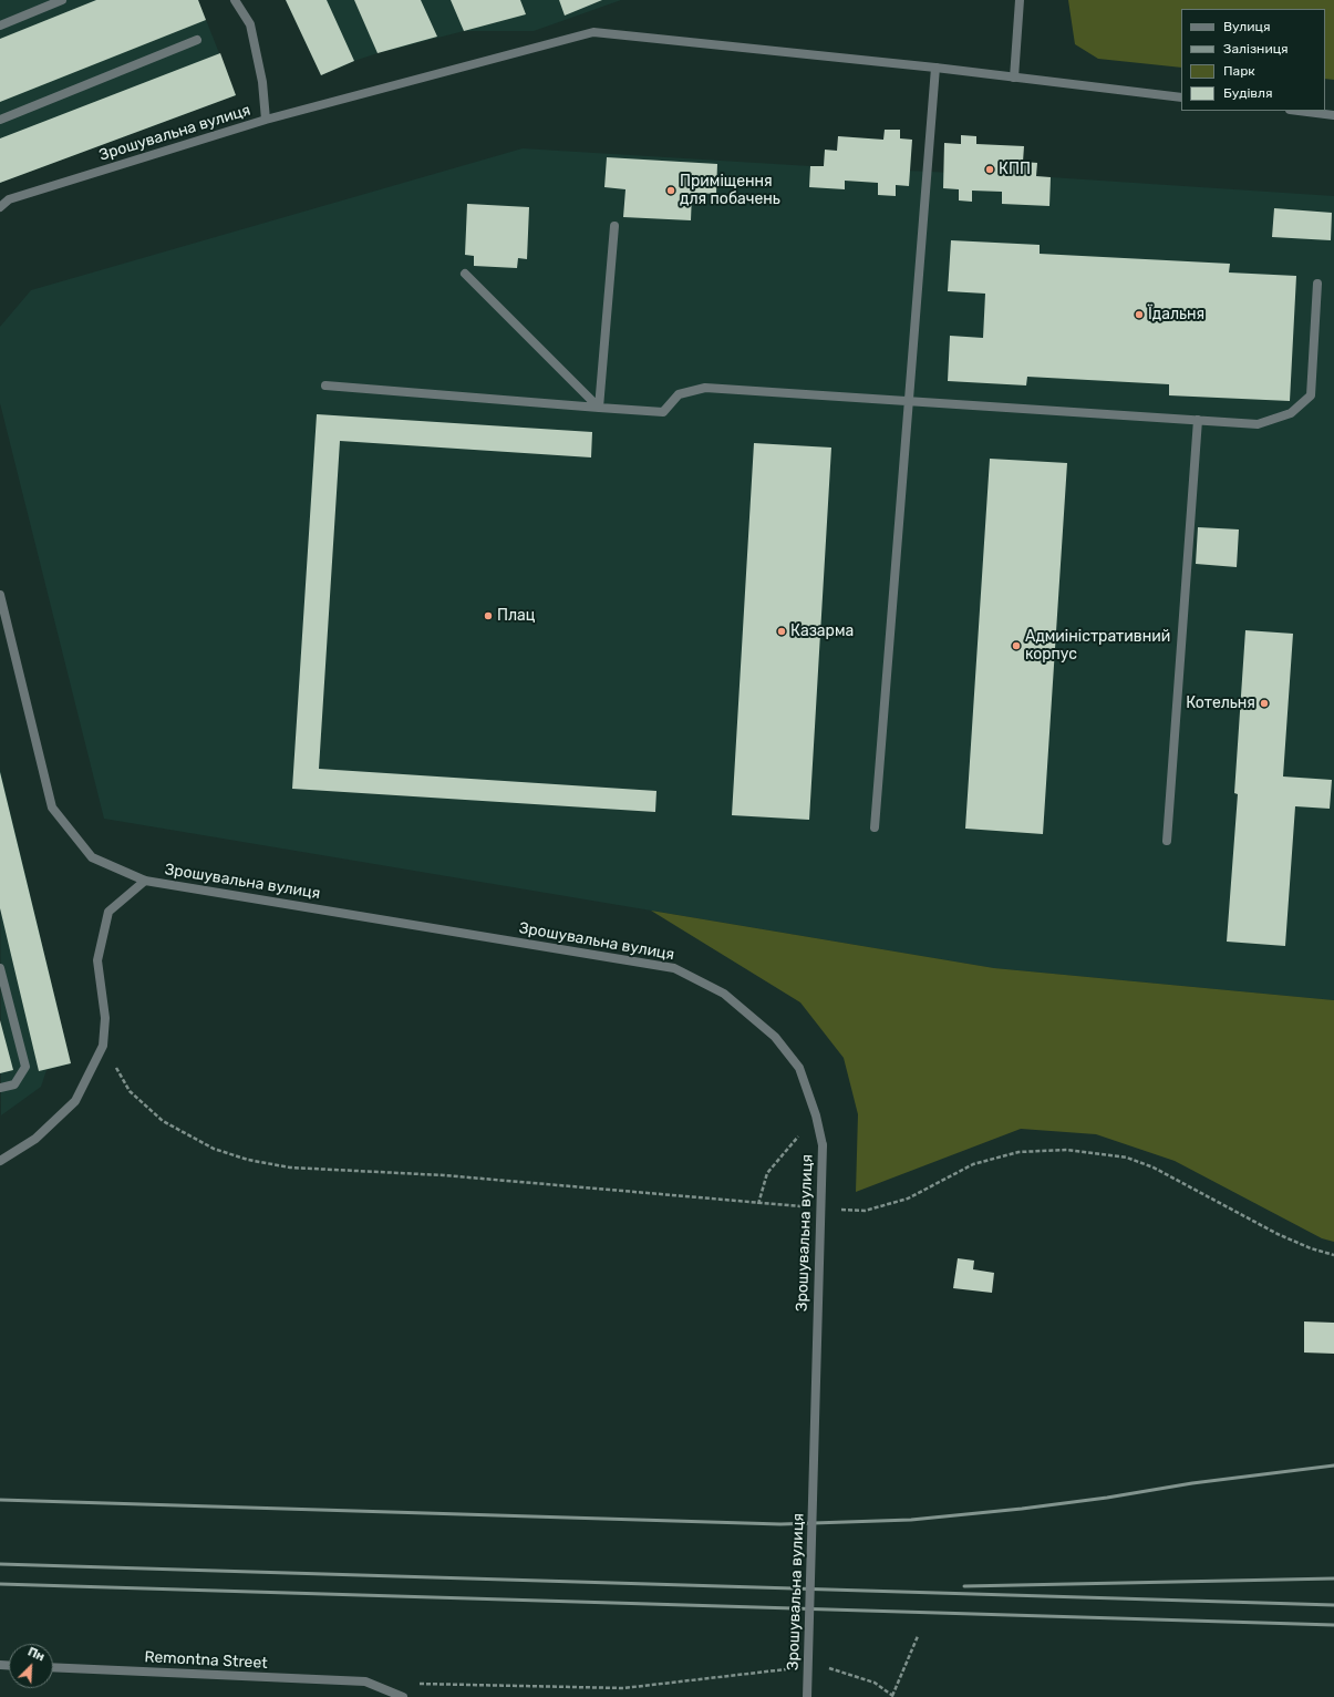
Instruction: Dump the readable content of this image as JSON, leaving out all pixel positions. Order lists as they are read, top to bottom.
{
  "streets": {
    "street": ["Зрошувальна вулиця", "Remontna Street"]
  },
  "places": [
    "КПП",
    "Приміщення для побачень",
    "Їдальня",
    "Плац",
    "Казарма",
    "Адмиіністративний корпус",
    "Котельня"
  ],
  "legend": [
    "Вулиця",
    "Залізниця",
    "Парк",
    "Будівля"
  ],
  "north": "top right"
}
